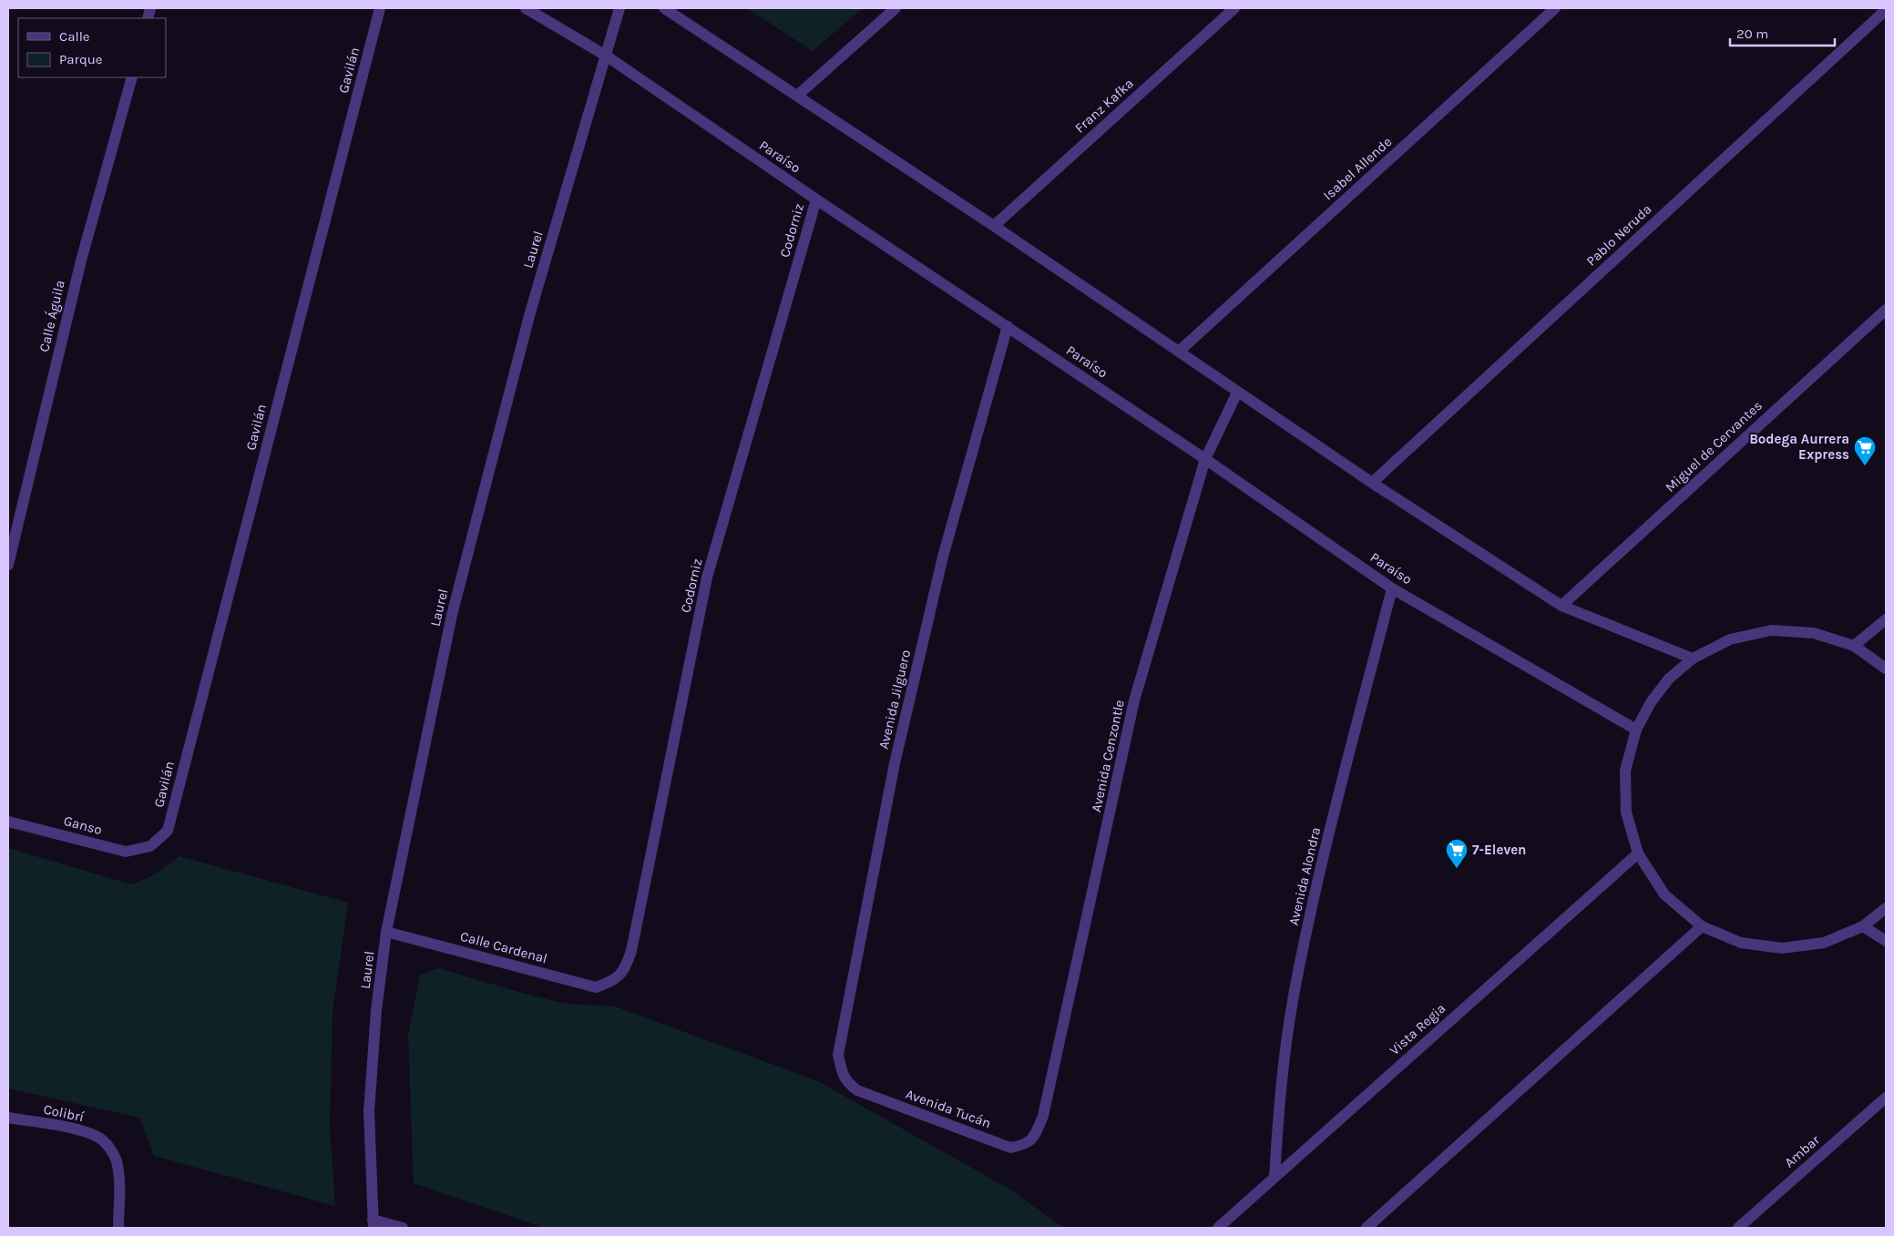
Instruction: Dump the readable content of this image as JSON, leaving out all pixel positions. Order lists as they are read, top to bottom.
{
  "streets": {
    "street": [
      "Gavilán",
      "Franz Kafka",
      "Paraíso",
      "Isabel Allende",
      "Codorniz",
      "Pablo Neruda",
      "Laurel",
      "Calle Águila",
      "Miguel de Cervantes",
      "Avenida Jilguero",
      "Avenida Cenzontle",
      "Ganso",
      "Avenida Alondra",
      "Calle Cardenal",
      "Vista Regia",
      "Avenida Tucán",
      "Colibrí",
      "Ambar"
    ]
  },
  "crossings": [
    ["Gavilán", "Ganso"],
    ["Paraíso", "Codorniz"],
    ["Paraíso", "Laurel"],
    ["Paraíso", "Avenida Jilguero"],
    ["Paraíso", "Avenida Cenzontle"],
    ["Paraíso", "Avenida Alondra"],
    ["Codorniz", "Calle Cardenal"],
    ["Laurel", "Calle Cardenal"],
    ["Avenida Jilguero", "Avenida Tucán"],
    ["Avenida Cenzontle", "Avenida Tucán"],
    ["Avenida Alondra", "Vista Regia"]
  ],
  "places": {
    "supermarket": ["Bodega Aurrera Express", "7-Eleven"]
  },
  "legend": ["Calle", "Parque"],
  "scale_bar": "20 m"
}
